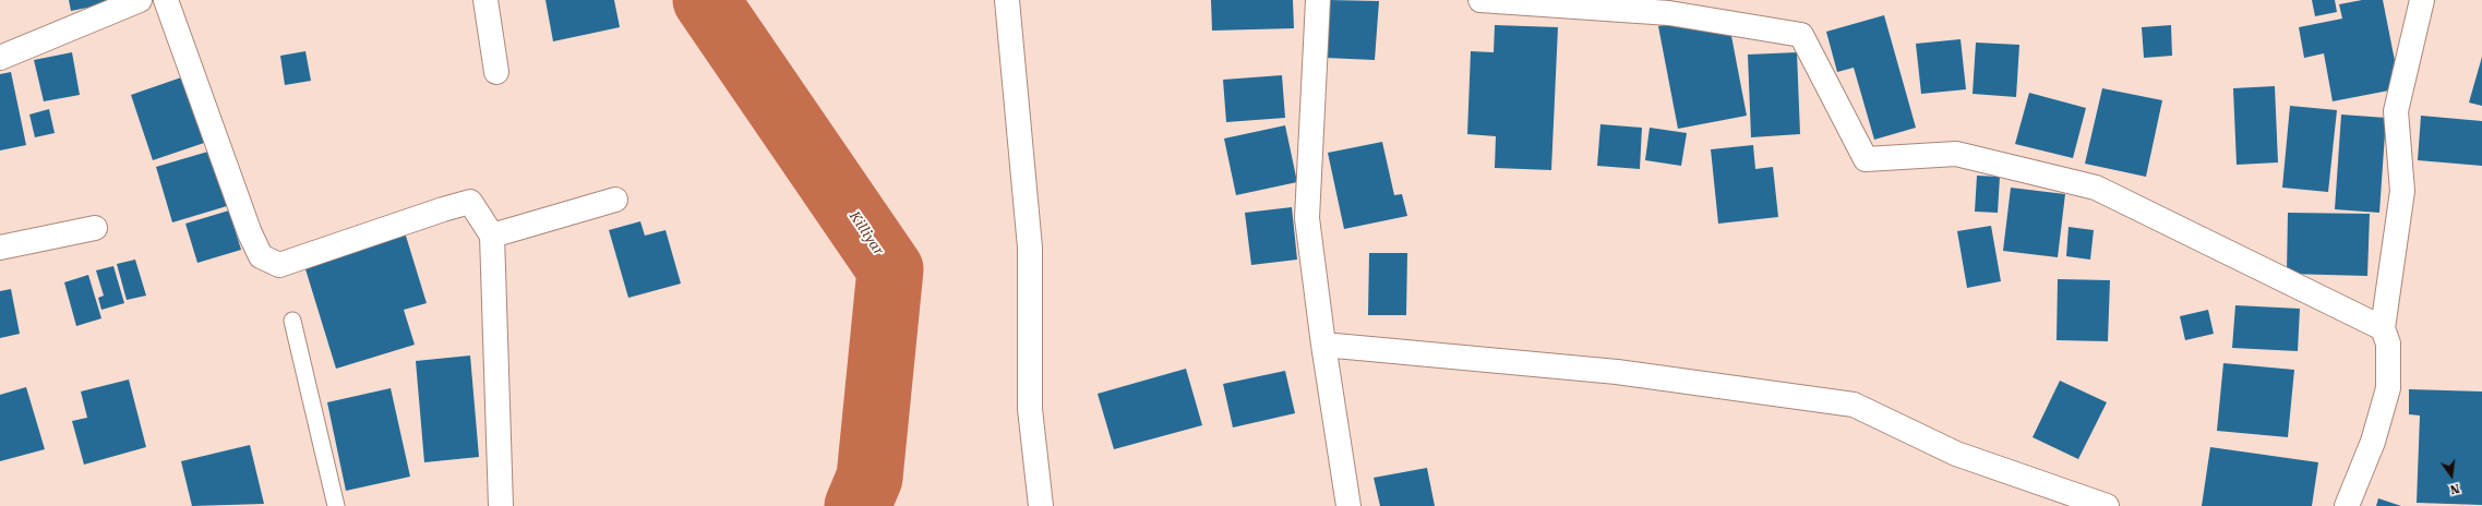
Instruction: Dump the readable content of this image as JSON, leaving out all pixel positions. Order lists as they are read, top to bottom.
{
  "water": ["Killiyar"],
  "north": "bottom"
}
